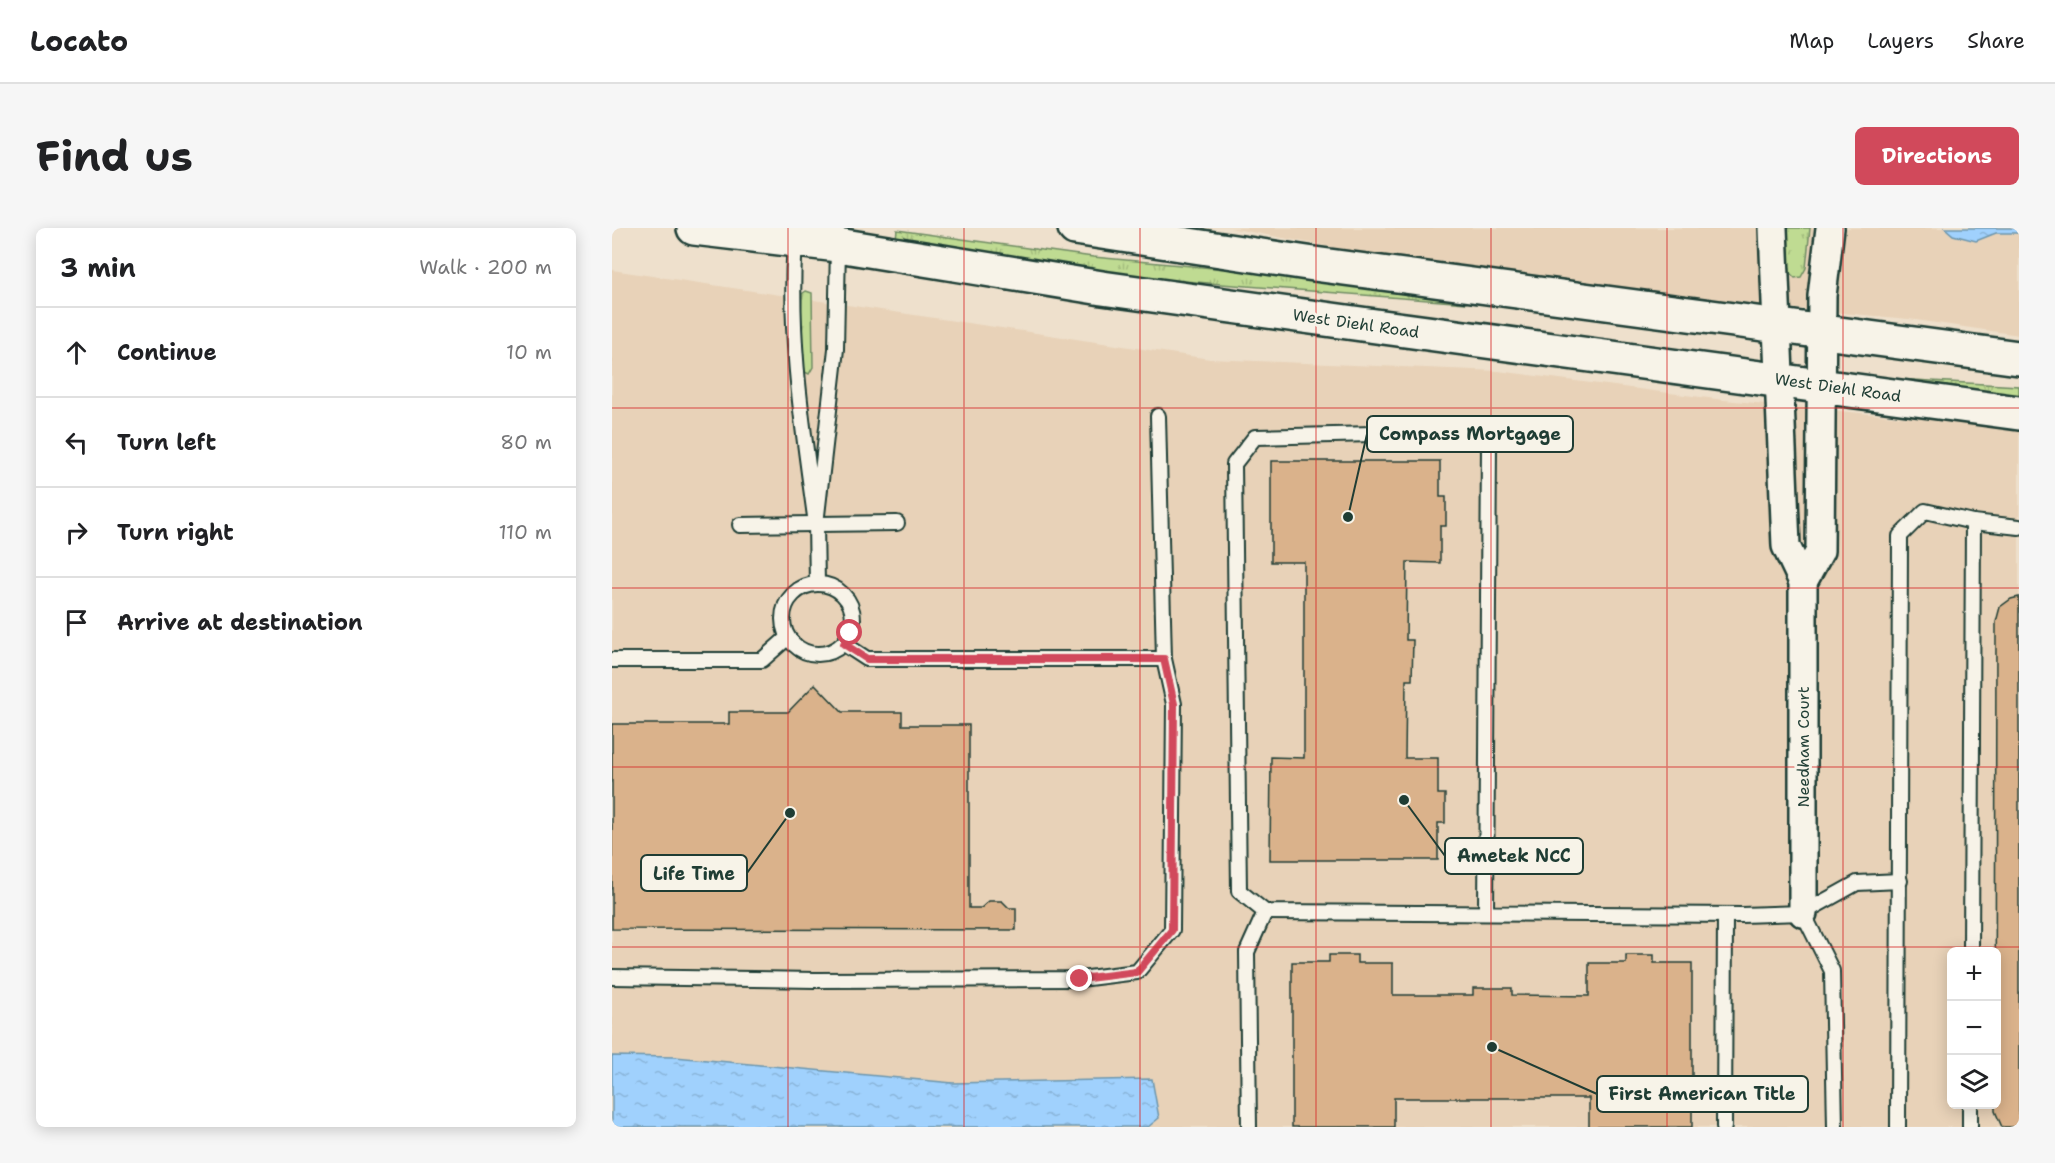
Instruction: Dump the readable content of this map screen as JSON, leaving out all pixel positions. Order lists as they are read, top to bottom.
{
  "streets": {
    "street": ["West Diehl Road", "Needham Court"]
  },
  "crossings": [
    ["West Diehl Road", "Needham Court"]
  ],
  "places": [
    "Compass Mortgage",
    "Ametek NCC",
    "Life Time",
    "First American Title"
  ],
  "page": {
    "header": "Locato",
    "nav": ["Map", "Layers", "Share"],
    "buttons": "Directions",
    "title": "Find us",
    "heading": ["3 min", "Walk · 200 m"],
    "list": [
      ["Continue", "10 m"],
      ["Turn left", "80 m"],
      ["Turn right", "110 m"],
      "Arrive at destination"
    ],
    "map_buttons": ["+", "−"]
  }
}
